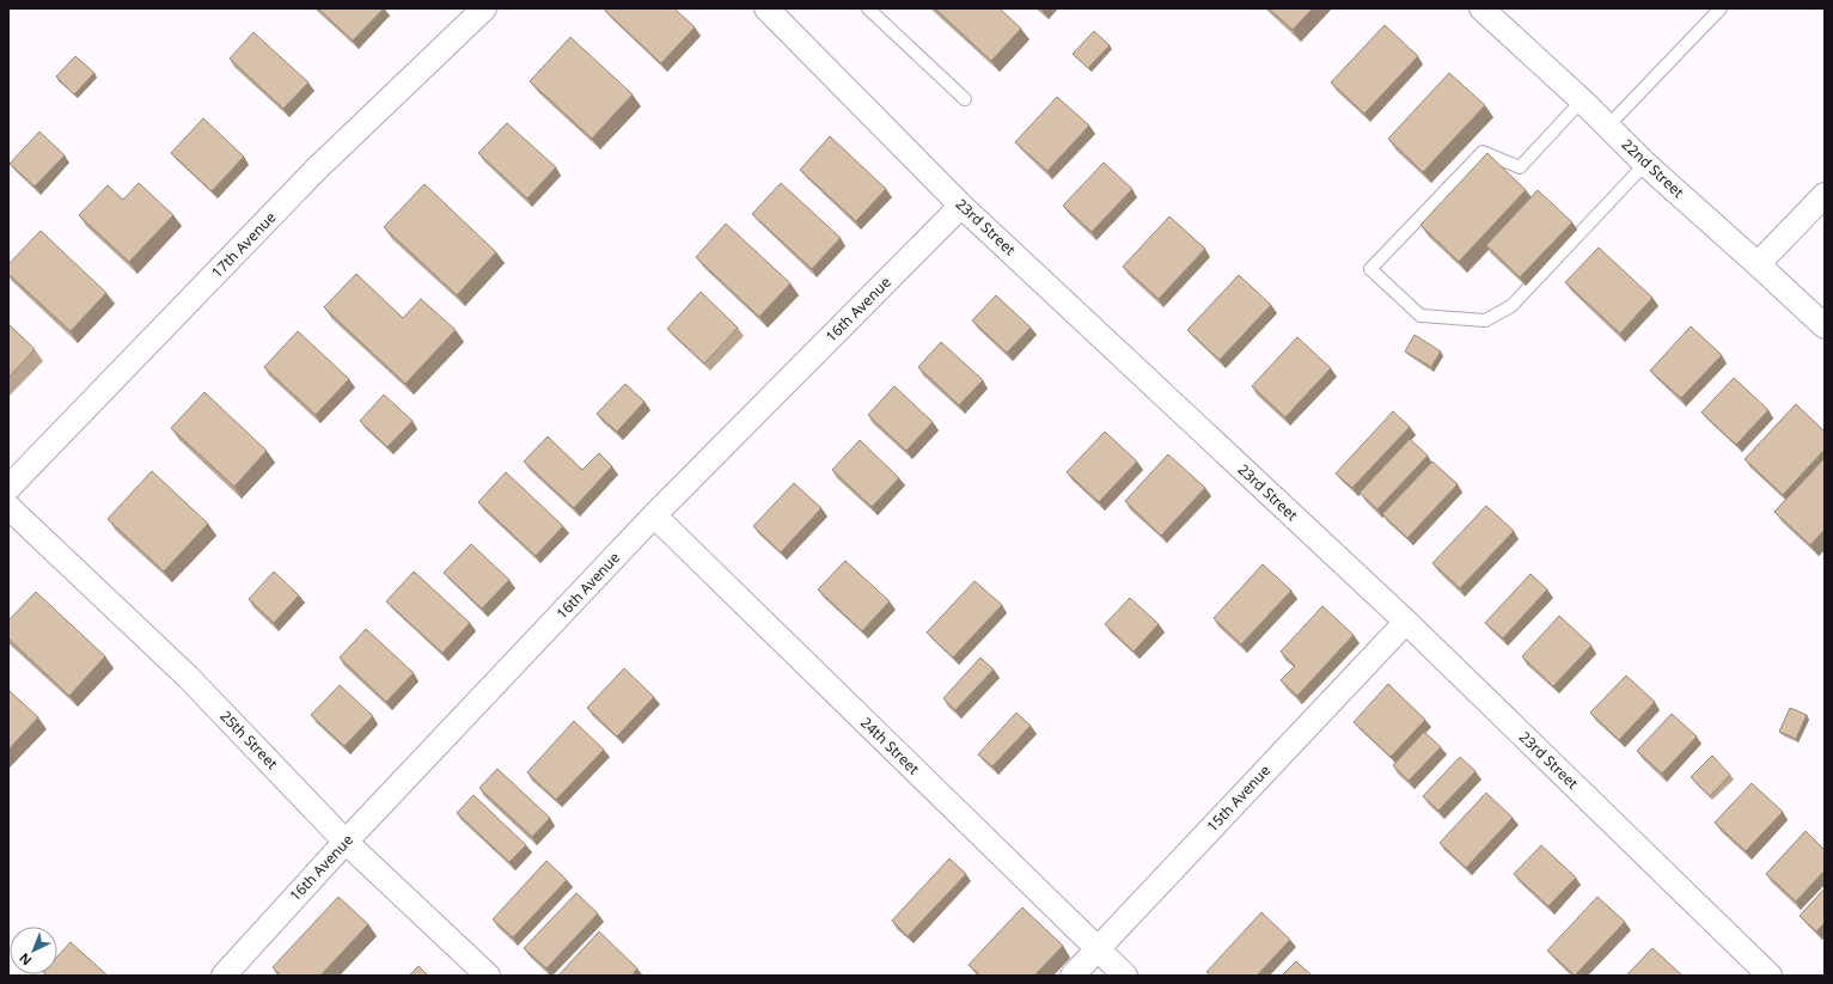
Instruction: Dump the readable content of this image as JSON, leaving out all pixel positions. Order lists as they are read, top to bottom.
{
  "streets": {
    "street": [
      "22nd Street",
      "23rd Street",
      "17th Avenue",
      "16th Avenue",
      "25th Street",
      "24th Street",
      "15th Avenue"
    ]
  },
  "crossings": [
    ["23rd Street", "16th Avenue"],
    ["23rd Street", "15th Avenue"],
    ["16th Avenue", "25th Street"],
    ["16th Avenue", "24th Street"],
    ["24th Street", "15th Avenue"]
  ],
  "north": "bottom left"
}
